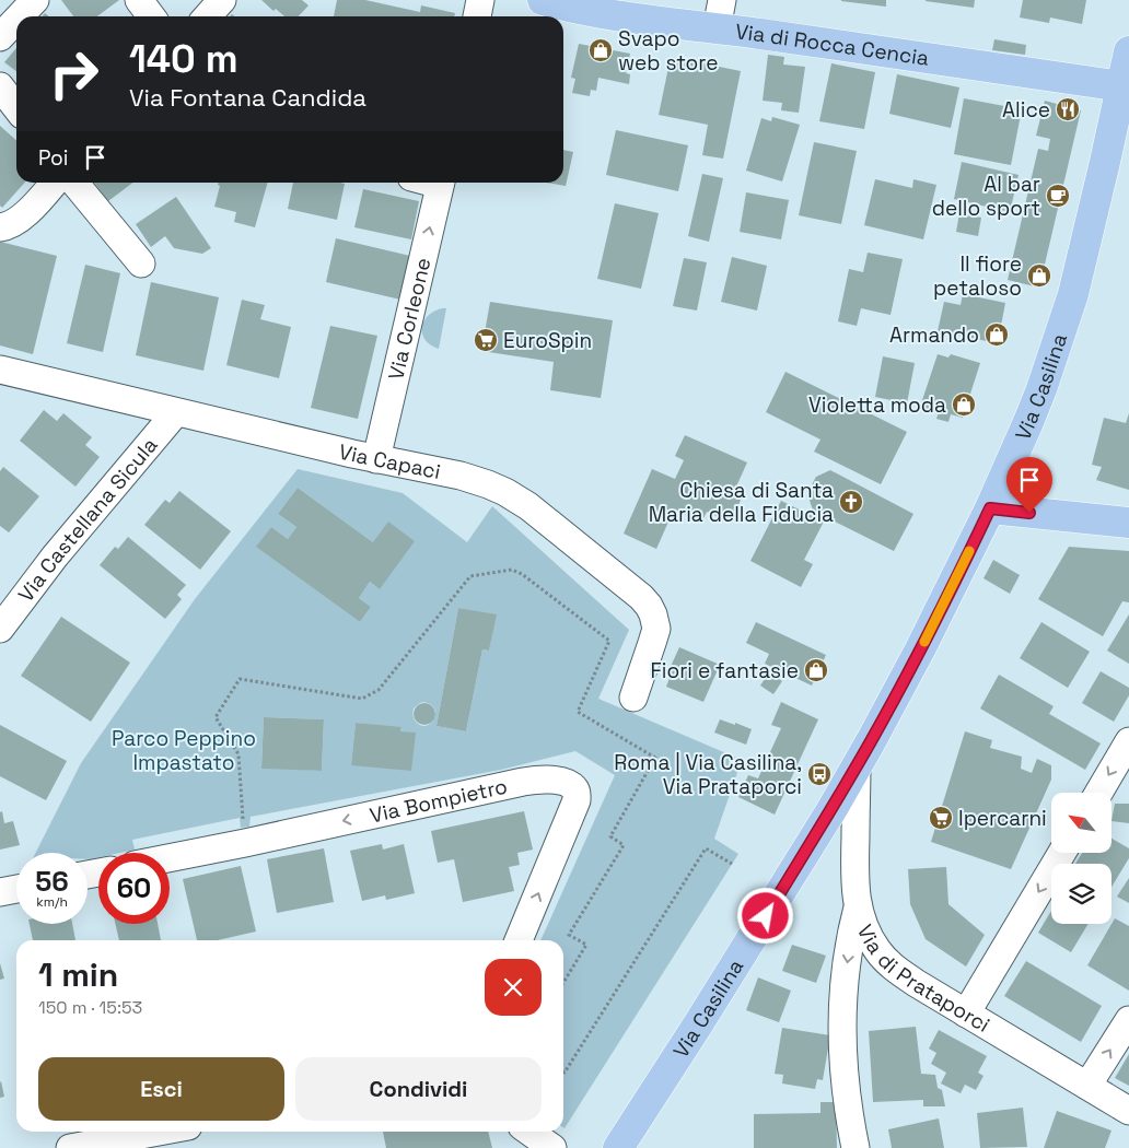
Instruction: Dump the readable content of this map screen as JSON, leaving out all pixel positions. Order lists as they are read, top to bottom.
{
  "streets": {
    "main road": ["Via di Rocca Cencia", "Via Casilina"],
    "street": [
      "Via Corleone",
      "Via Capaci",
      "Via Castellana Sicula",
      "Via Bompietro",
      "Via di Prataporci"
    ]
  },
  "crossings": [
    ["Via di Rocca Cencia", "Via Casilina"],
    ["Via Corleone", "Via Capaci"],
    ["Via Casilina", "Via di Prataporci"],
    ["Via Capaci", "Via Castellana Sicula"]
  ],
  "one_way": ["Via Corleone"],
  "parks": ["Parco Peppino Impastato"],
  "places": {
    "shop": [
      "Svapo web store",
      "Il fiore petaloso",
      "Armando",
      "Violetta moda",
      "Fiori e fantasie"
    ],
    "restaurant": ["Alice"],
    "cafe": ["Al bar dello sport"],
    "supermarket": ["EuroSpin", "Ipercarni"],
    "church": ["Chiesa di Santa Maria della Fiducia"],
    "bus stop": ["Roma | Via Casilina, Via Prataporci"]
  },
  "north": "top left",
  "page": {
    "turn": ["140 m", "Via Fontana Candida"],
    "then": "Poi",
    "speed": "56 km/h",
    "limit": "60",
    "heading": ["1 min", "150 m · 15:53"],
    "buttons": ["Esci", "Condividi"]
  }
}
